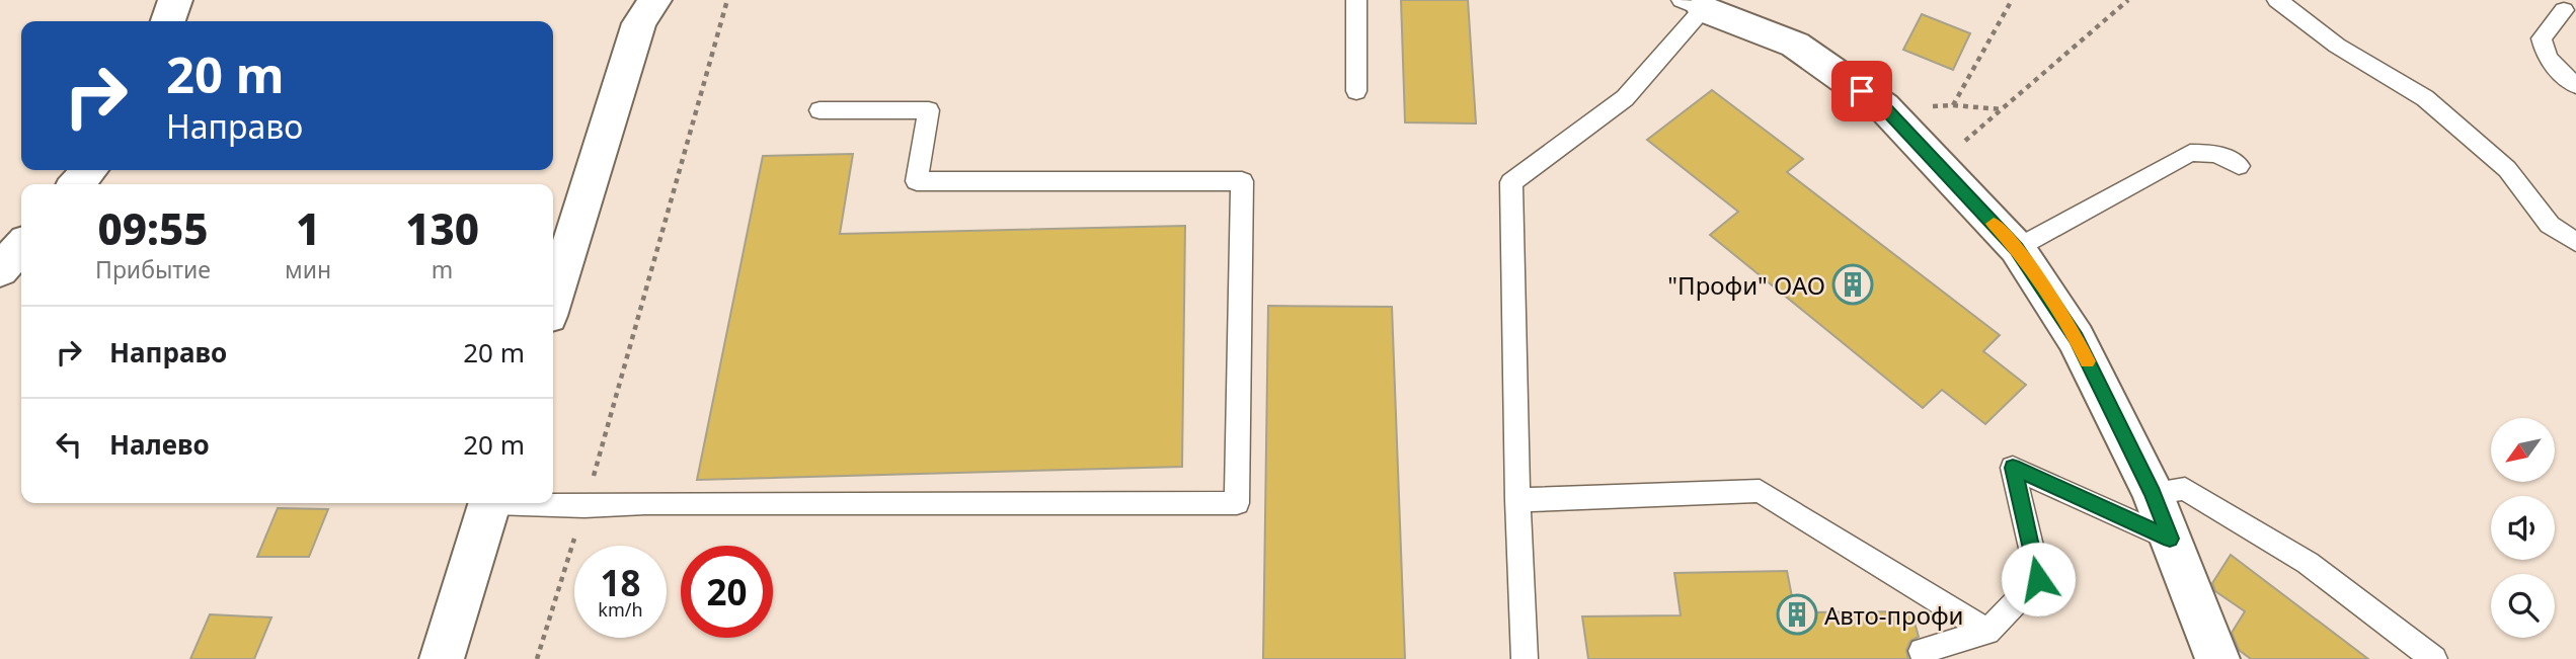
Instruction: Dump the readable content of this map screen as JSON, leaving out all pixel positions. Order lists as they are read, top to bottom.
{
  "places": {
    "building": ["\"Профи\" ОАО", "Авто-профи"]
  },
  "north": "bottom left",
  "page": {
    "turn": ["20 m", "Направо"],
    "eta": [
      "09:55",
      "Прибытие",
      "1",
      "мин",
      "130",
      "m"
    ],
    "list": [
      {
        "name": "Направо",
        "value": "20 m"
      },
      {
        "name": "Налево",
        "value": "20 m"
      }
    ],
    "speed": "18 km/h",
    "limit": "20"
  }
}
